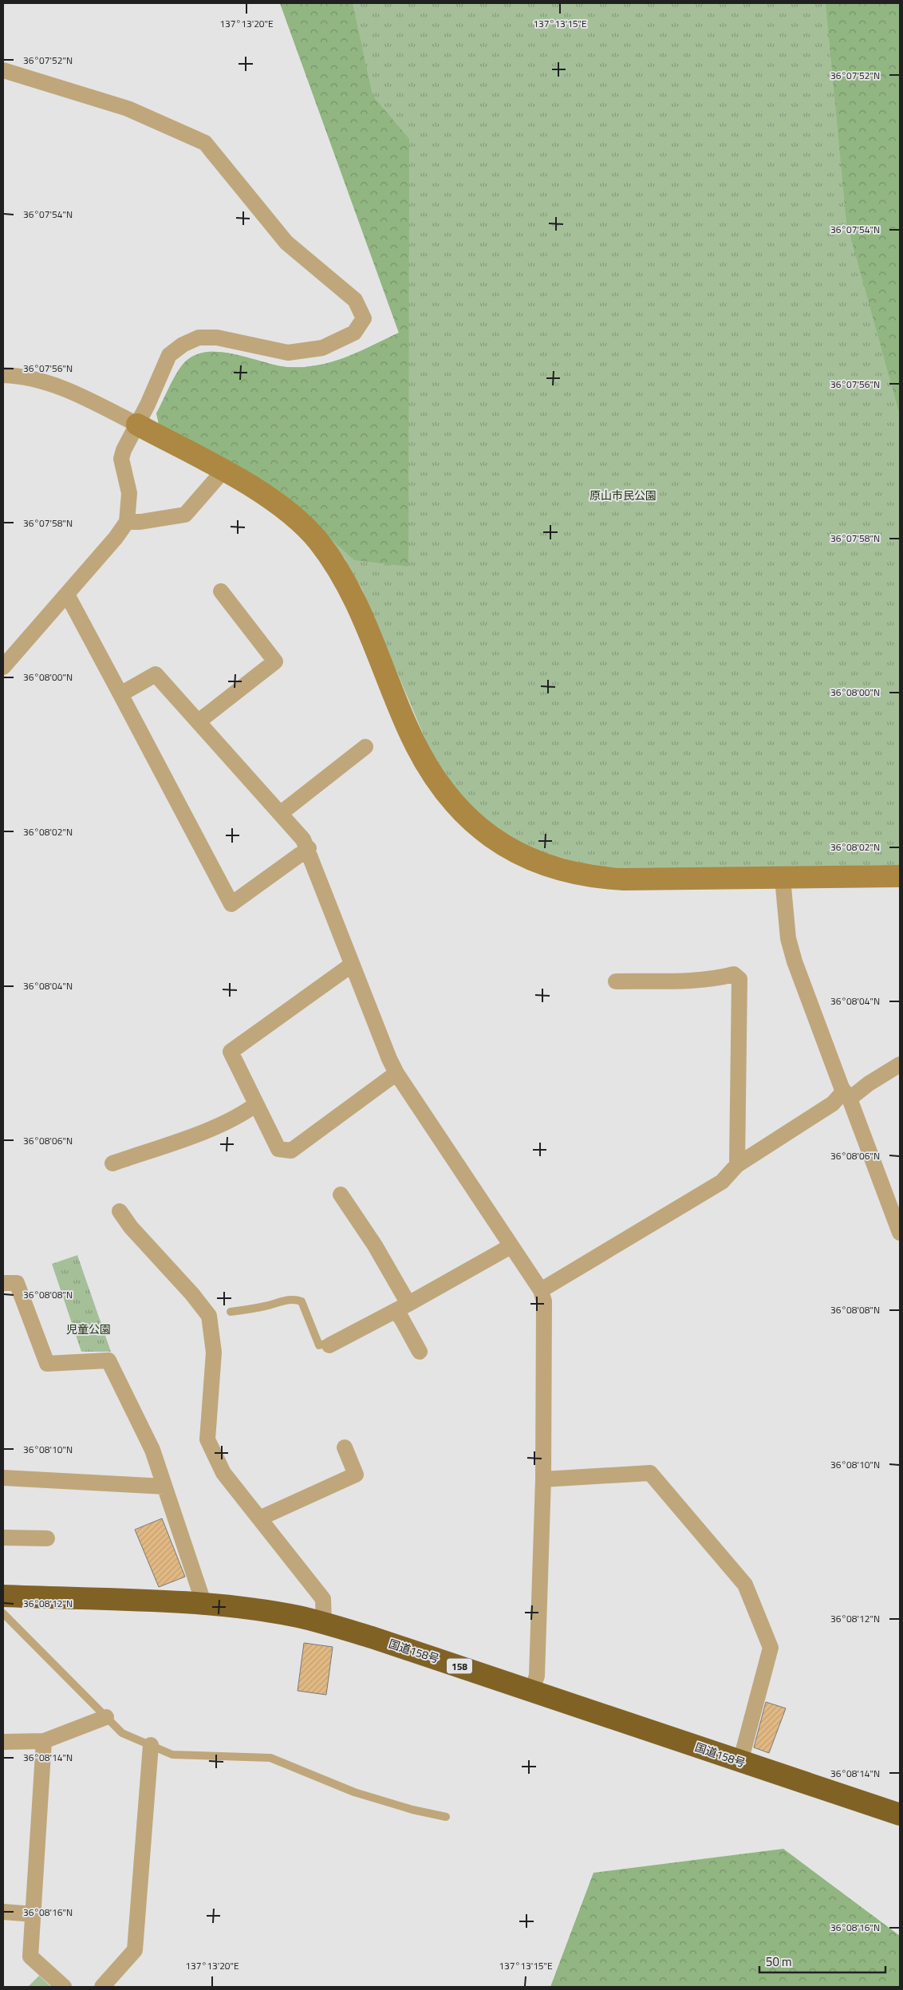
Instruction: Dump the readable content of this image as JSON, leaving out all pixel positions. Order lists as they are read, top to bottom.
{
  "streets": {
    "highway": ["国道158号", "158"]
  },
  "parks": ["原山市民公園", "児童公園"],
  "scale_bar": "50 m",
  "coordinates": [
    "137°13'20\"E",
    "137°13'15\"E",
    "36°07'52\"N",
    "36°07'54\"N",
    "36°07'56\"N",
    "36°07'58\"N",
    "36°08'00\"N",
    "36°08'02\"N",
    "36°08'04\"N",
    "36°08'06\"N",
    "36°08'08\"N",
    "36°08'10\"N",
    "36°08'12\"N",
    "36°08'14\"N",
    "36°08'16\"N"
  ]
}
